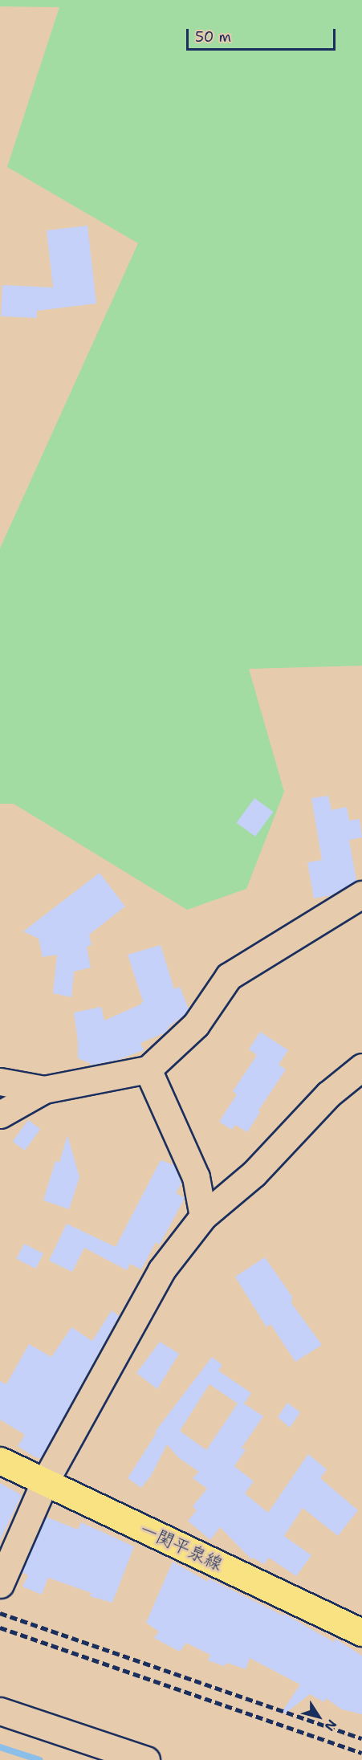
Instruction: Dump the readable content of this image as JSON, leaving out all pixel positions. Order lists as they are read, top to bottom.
{
  "streets": {
    "main road": ["一関平泉線"]
  },
  "scale_bar": "50 m",
  "north": "bottom right"
}
